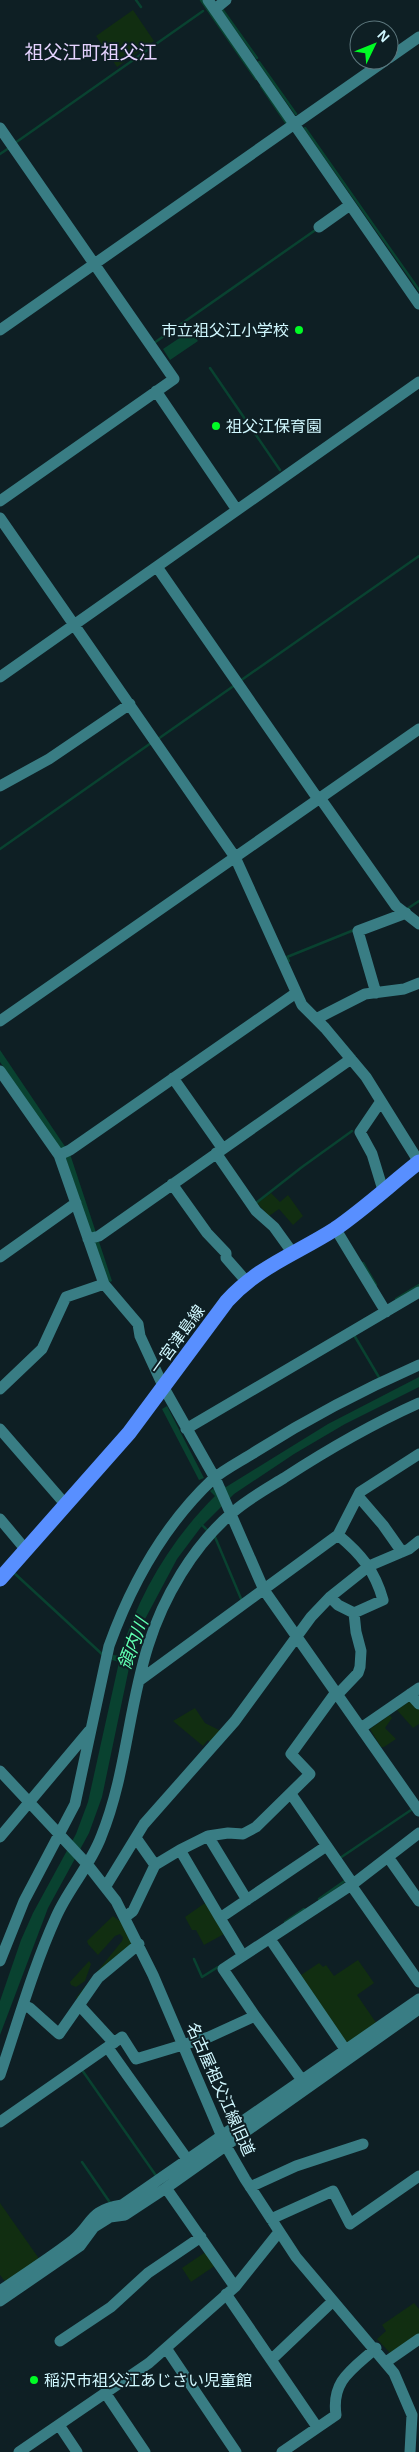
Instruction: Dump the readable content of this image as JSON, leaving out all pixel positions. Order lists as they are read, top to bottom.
{
  "streets": {
    "main road": ["一宮津島線"],
    "street": ["名古屋祖父江線旧道"]
  },
  "districts": ["祖父江町祖父江"],
  "water": ["領内川"],
  "places": ["市立祖父江小学校", "祖父江保育園", "稲沢市祖父江あじさい児童館"],
  "north": "top right"
}
